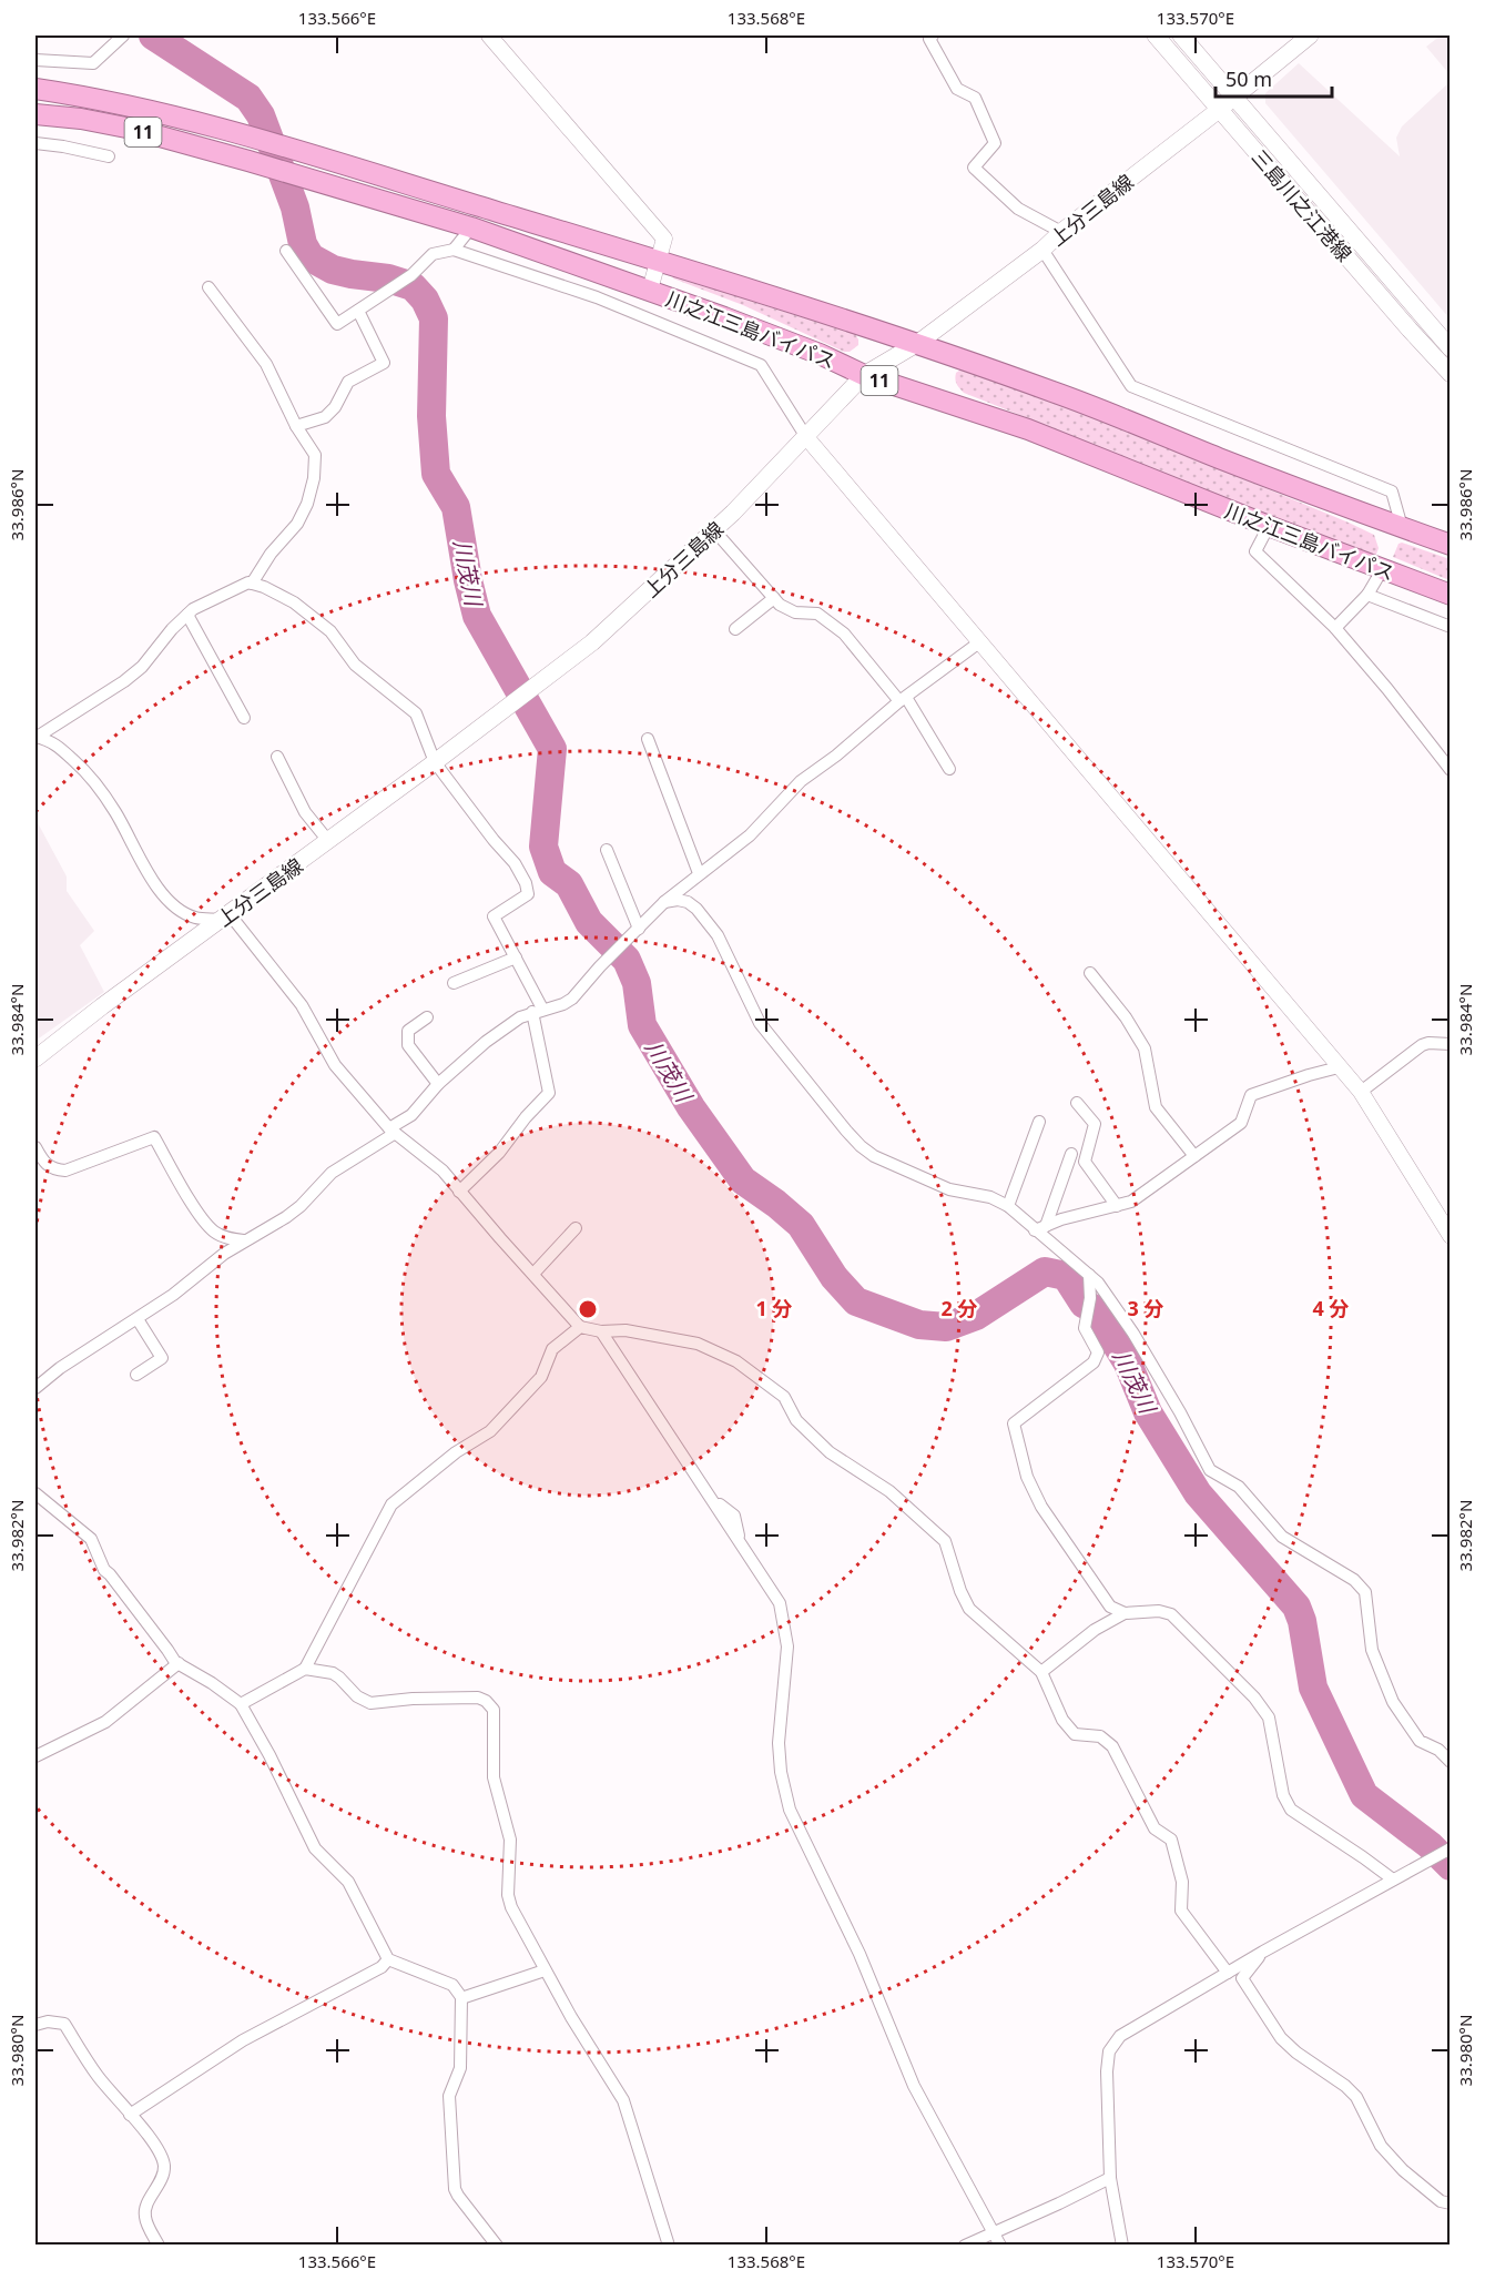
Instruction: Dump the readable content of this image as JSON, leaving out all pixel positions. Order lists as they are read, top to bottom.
{
  "streets": {
    "highway": ["11", "川之江三島バイパス"],
    "main road": ["三島川之江港線", "上分三島線"]
  },
  "crossings": [
    ["三島川之江港線", "上分三島線"],
    ["上分三島線", "川之江三島バイパス"]
  ],
  "water": ["川茂川"],
  "scale_bar": "50 m",
  "coordinates": [
    "133.566°E",
    "133.568°E",
    "133.570°E",
    "33.986°N",
    "33.984°N",
    "33.982°N",
    "33.980°N"
  ],
  "rings": [
    "1 分",
    "2 分",
    "3 分",
    "4 分"
  ]
}
